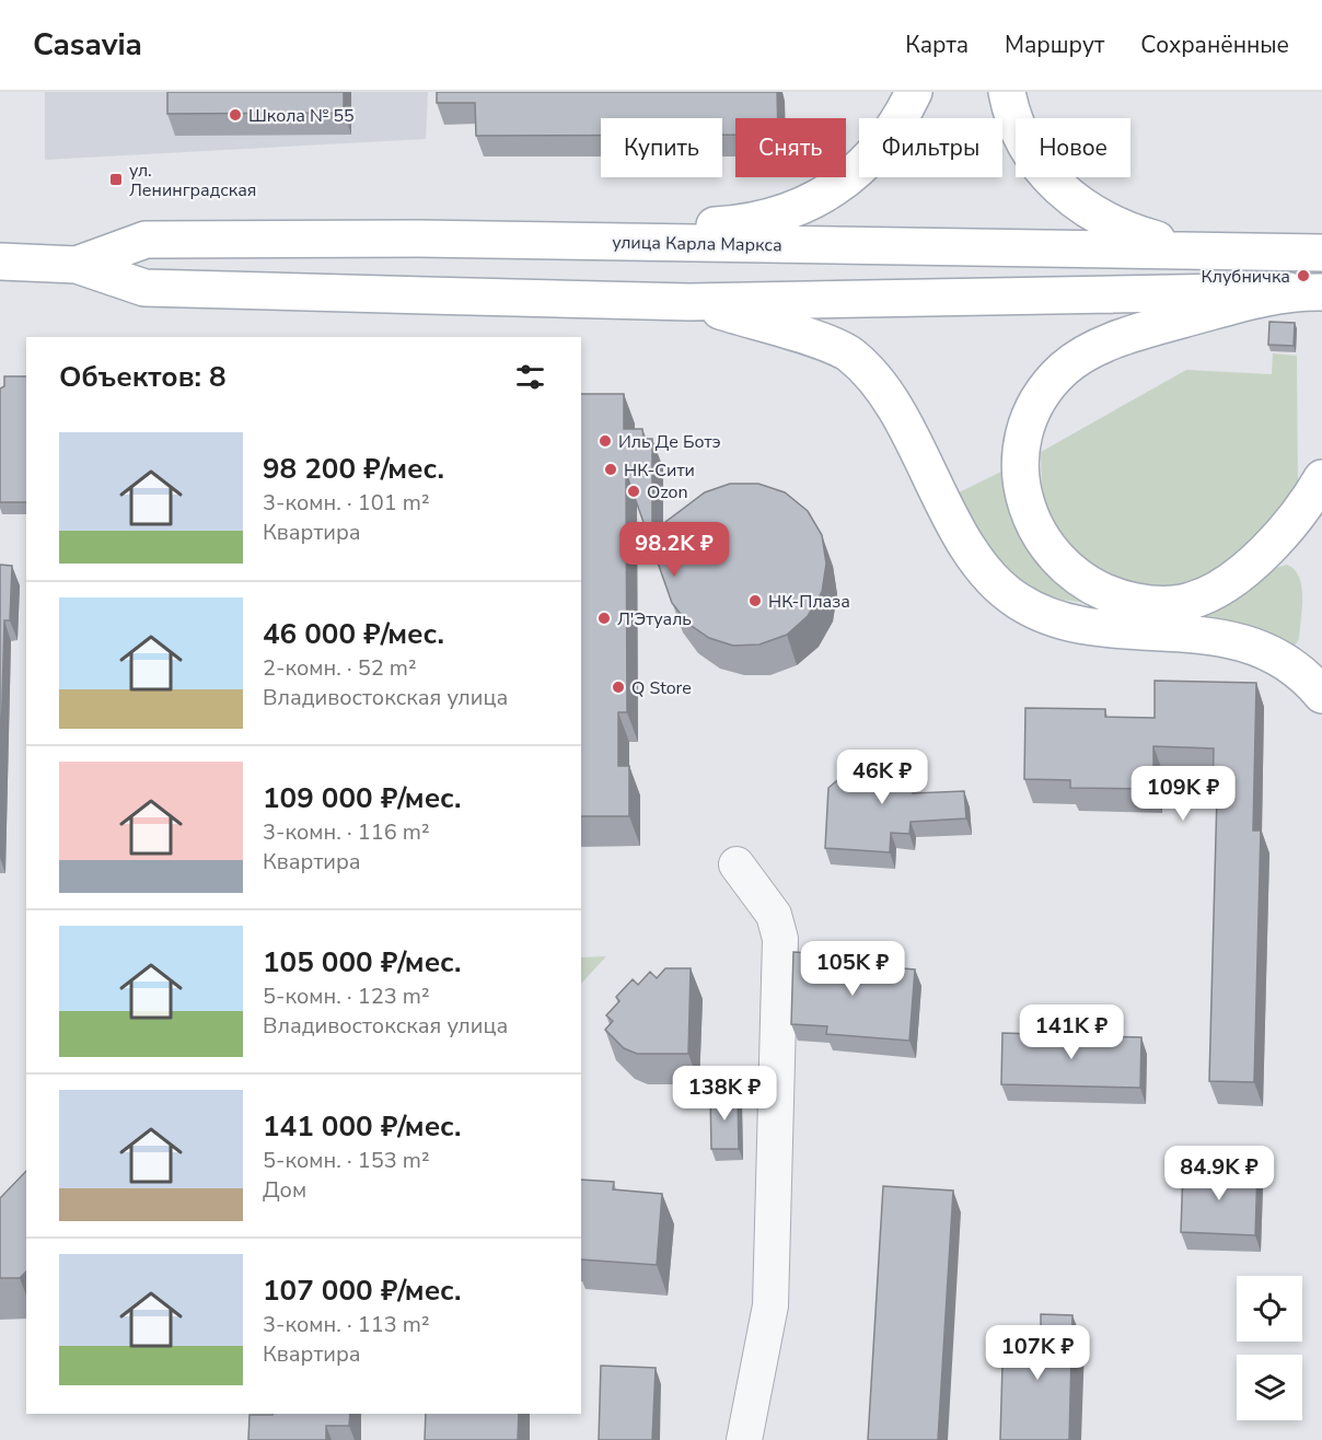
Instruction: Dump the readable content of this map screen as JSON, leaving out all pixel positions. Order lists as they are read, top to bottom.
{
  "streets": {
    "main road": ["улица Карла Маркса"]
  },
  "places": {
    "other": [
      "Школа № 55",
      "Клубничка",
      "Иль Де Ботэ",
      "НК-Сити",
      "Ozon",
      "НК-Плаза",
      "Л'Этуаль",
      "Q Store"
    ],
    "transit": ["ул. Ленинградская"]
  },
  "page": {
    "header": "Casavia",
    "nav": ["Карта", "Маршрут", "Сохранённые"],
    "chip": [
      "Купить",
      "Снять",
      "Фильтры",
      "Новое"
    ],
    "heading": "Объектов: 8",
    "list": [
      {
        "name": "98 200 ₽/мес.",
        "note": "3-комн. · 101 m² · Квартира"
      },
      {
        "name": "46 000 ₽/мес.",
        "note": "2-комн. · 52 m² · Владивостокская улица"
      },
      {
        "name": "109 000 ₽/мес.",
        "note": "3-комн. · 116 m² · Квартира"
      },
      {
        "name": "105 000 ₽/мес.",
        "note": "5-комн. · 123 m² · Владивостокская улица"
      },
      {
        "name": "141 000 ₽/мес.",
        "note": "5-комн. · 153 m² · Дом"
      },
      {
        "name": "107 000 ₽/мес.",
        "note": "3-комн. · 113 m² · Квартира"
      }
    ],
    "price": [
      "98.2K ₽",
      "46K ₽",
      "109K ₽",
      "105K ₽",
      "141K ₽",
      "138K ₽",
      "84.9K ₽",
      "107K ₽"
    ]
  }
}
